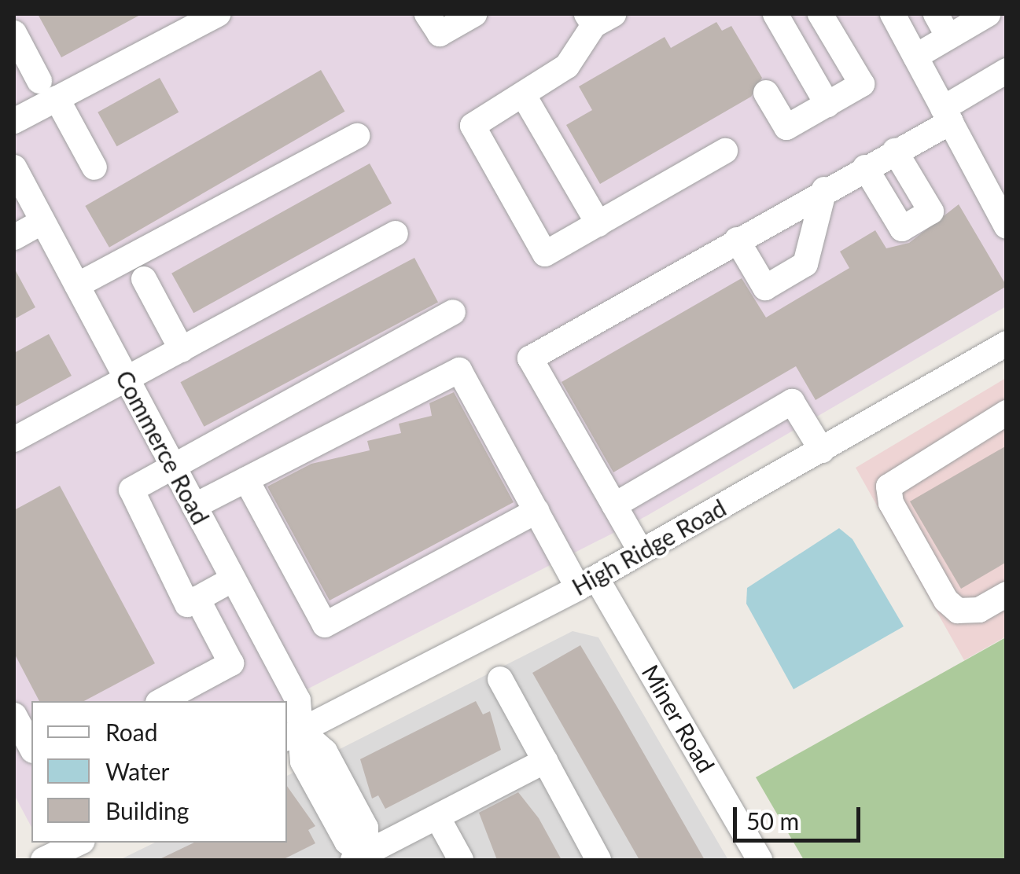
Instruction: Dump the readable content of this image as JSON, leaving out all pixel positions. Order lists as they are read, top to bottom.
{
  "streets": {
    "street": ["Commerce Road", "High Ridge Road", "Miner Road"]
  },
  "crossings": [
    ["Commerce Road", "High Ridge Road"],
    ["High Ridge Road", "Miner Road"]
  ],
  "legend": ["Road", "Water", "Building"],
  "scale_bar": "50 m"
}
